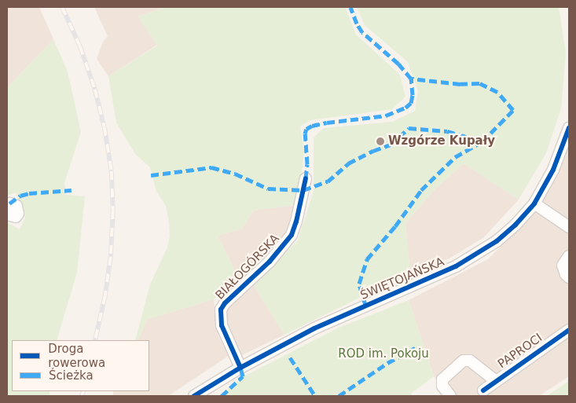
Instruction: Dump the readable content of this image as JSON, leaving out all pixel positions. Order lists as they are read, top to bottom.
{
  "streets": {
    "street": ["BIAŁOGÓRSKA", "ŚWIĘTOJAŃSKA", "PAPROCI"]
  },
  "crossings": [
    ["BIAŁOGÓRSKA", "ŚWIĘTOJAŃSKA"]
  ],
  "parks": ["ROD im. Pokoju"],
  "places": ["Wzgórze Kupały"],
  "legend": ["Droga rowerowa", "Ścieżka"]
}
